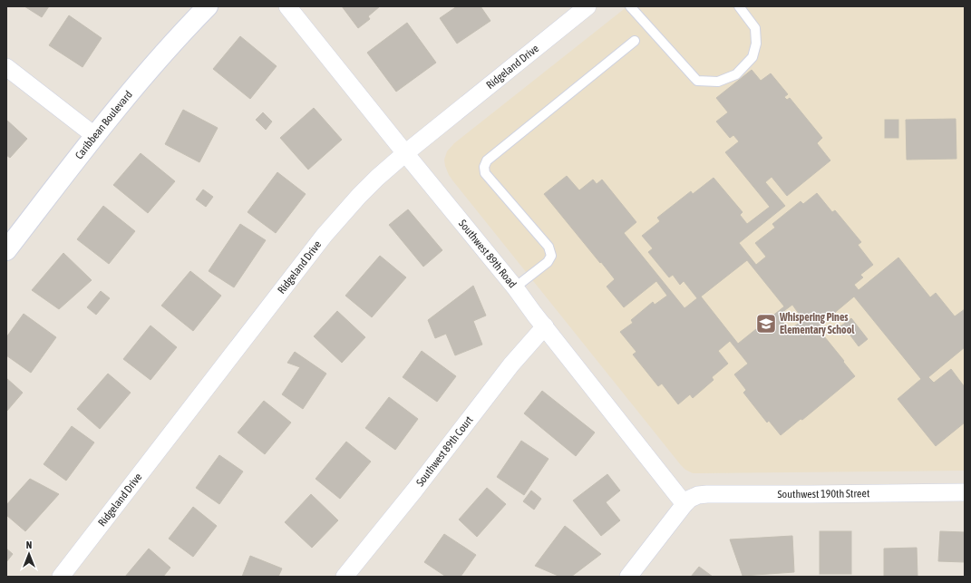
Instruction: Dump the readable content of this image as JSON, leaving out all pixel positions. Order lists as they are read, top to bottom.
{
  "streets": {
    "street": [
      "Ridgeland Drive",
      "Caribbean Boulevard",
      "Southwest 89th Road",
      "Southwest 89th Court",
      "Southwest 190th Street"
    ]
  },
  "crossings": [
    ["Ridgeland Drive", "Southwest 89th Road"],
    ["Southwest 89th Road", "Southwest 89th Court"],
    ["Southwest 89th Road", "Southwest 190th Street"]
  ],
  "places": {
    "school or university": ["Whispering Pines Elementary School"]
  },
  "north": "top"
}
